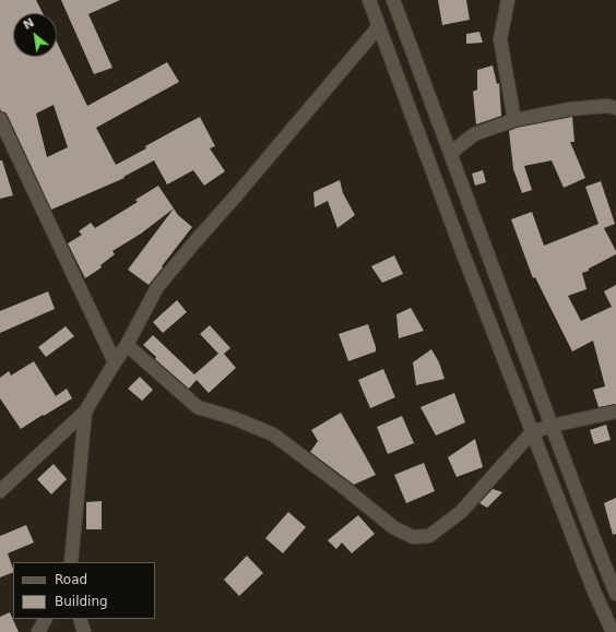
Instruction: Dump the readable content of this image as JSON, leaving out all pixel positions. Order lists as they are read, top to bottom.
{
  "legend": ["Road", "Building"],
  "north": "top left"
}
